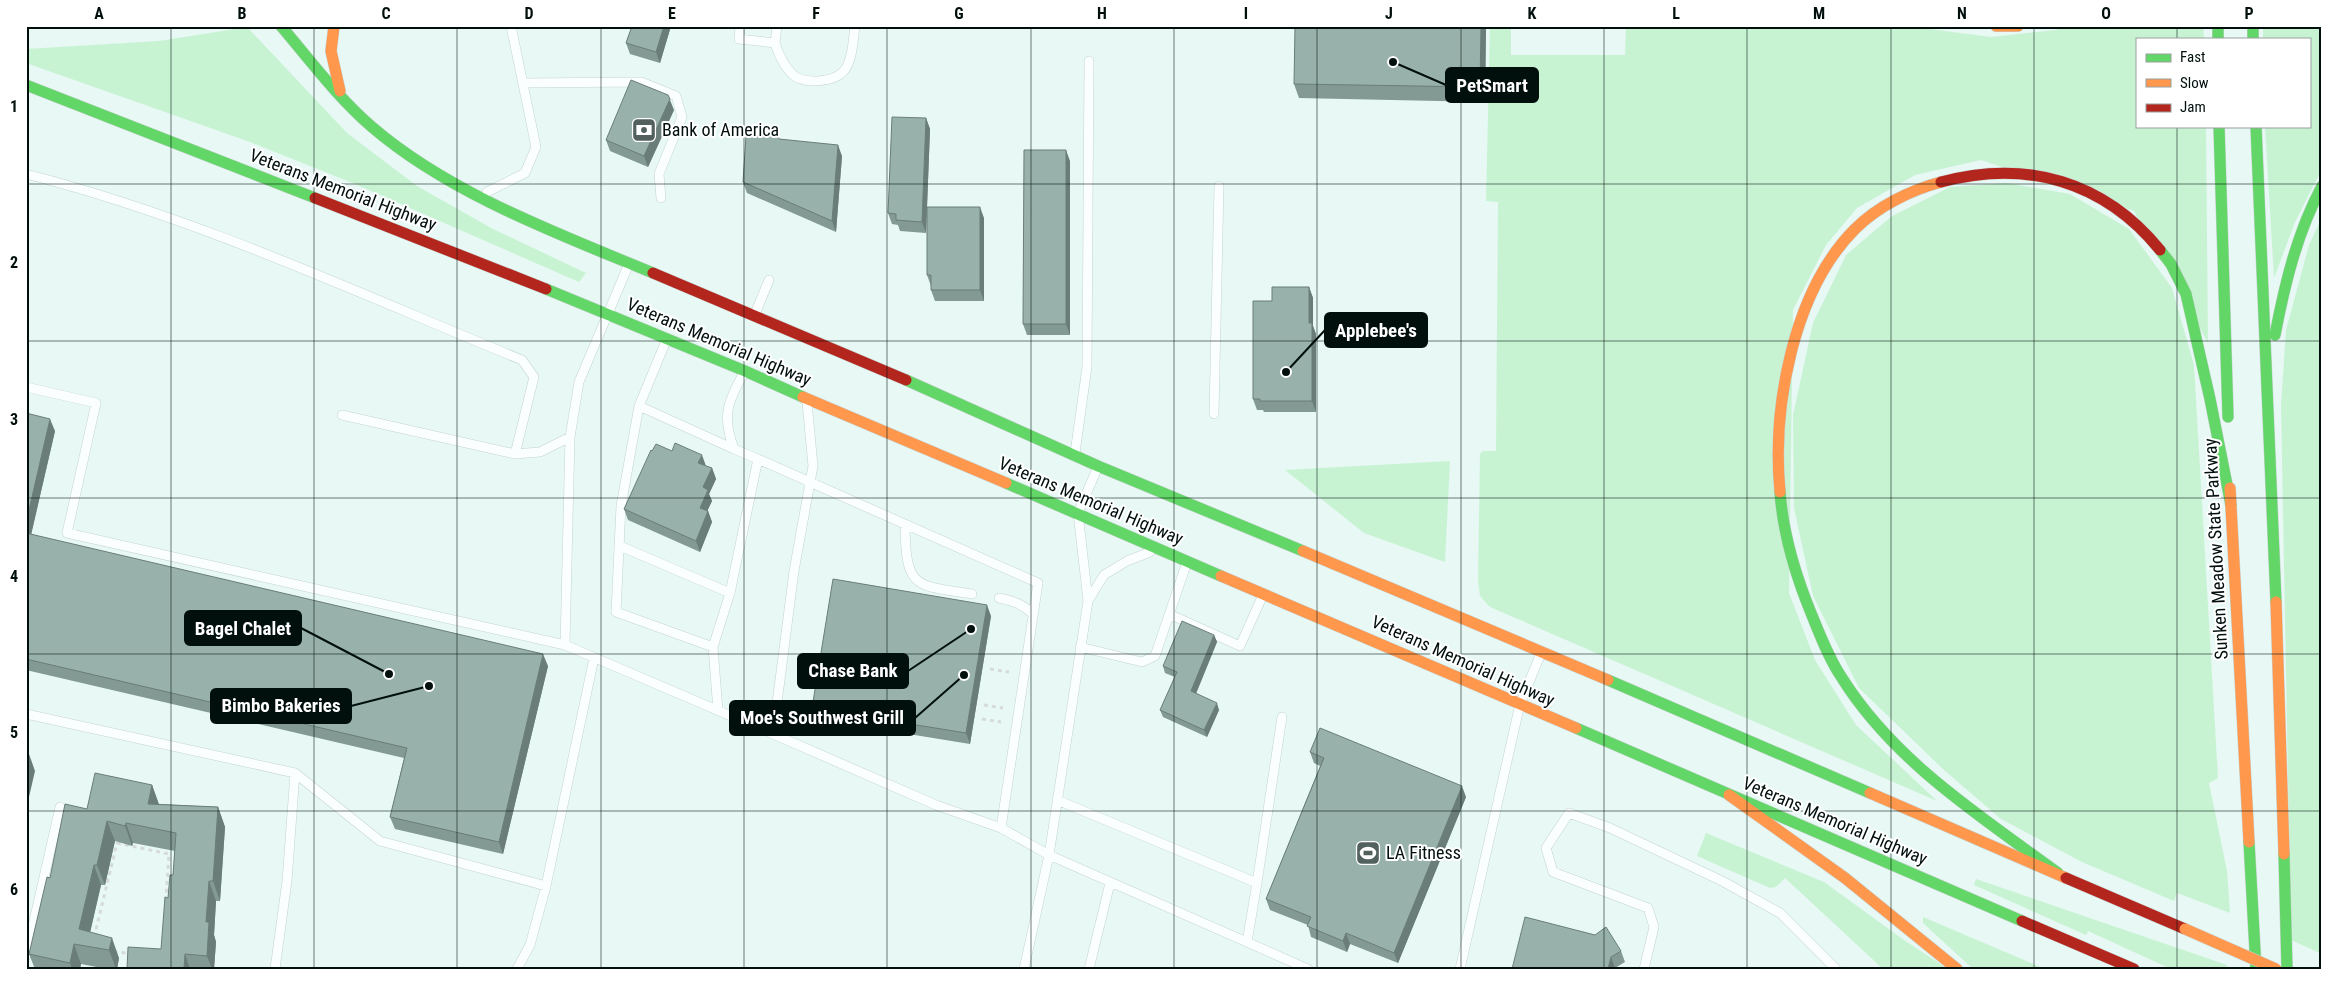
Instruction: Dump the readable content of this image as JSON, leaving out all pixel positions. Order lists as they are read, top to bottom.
{
  "streets": {
    "main road": ["Veterans Memorial Highway", "Sunken Meadow State Parkway"]
  },
  "places": {
    "other": [
      "PetSmart",
      "Applebee's",
      "Chase Bank",
      "Bagel Chalet",
      "Moe's Southwest Grill",
      "Bimbo Bakeries"
    ],
    "bank": ["Bank of America"],
    "sports": ["LA Fitness"]
  },
  "legend": ["Fast", "Slow", "Jam"],
  "grid": {
    "columns": [
      "A",
      "B",
      "C",
      "D",
      "E",
      "F",
      "G",
      "H",
      "I",
      "J",
      "K",
      "L",
      "M",
      "N",
      "O",
      "P"
    ],
    "rows": [
      "1",
      "2",
      "3",
      "4",
      "5",
      "6"
    ]
  }
}
